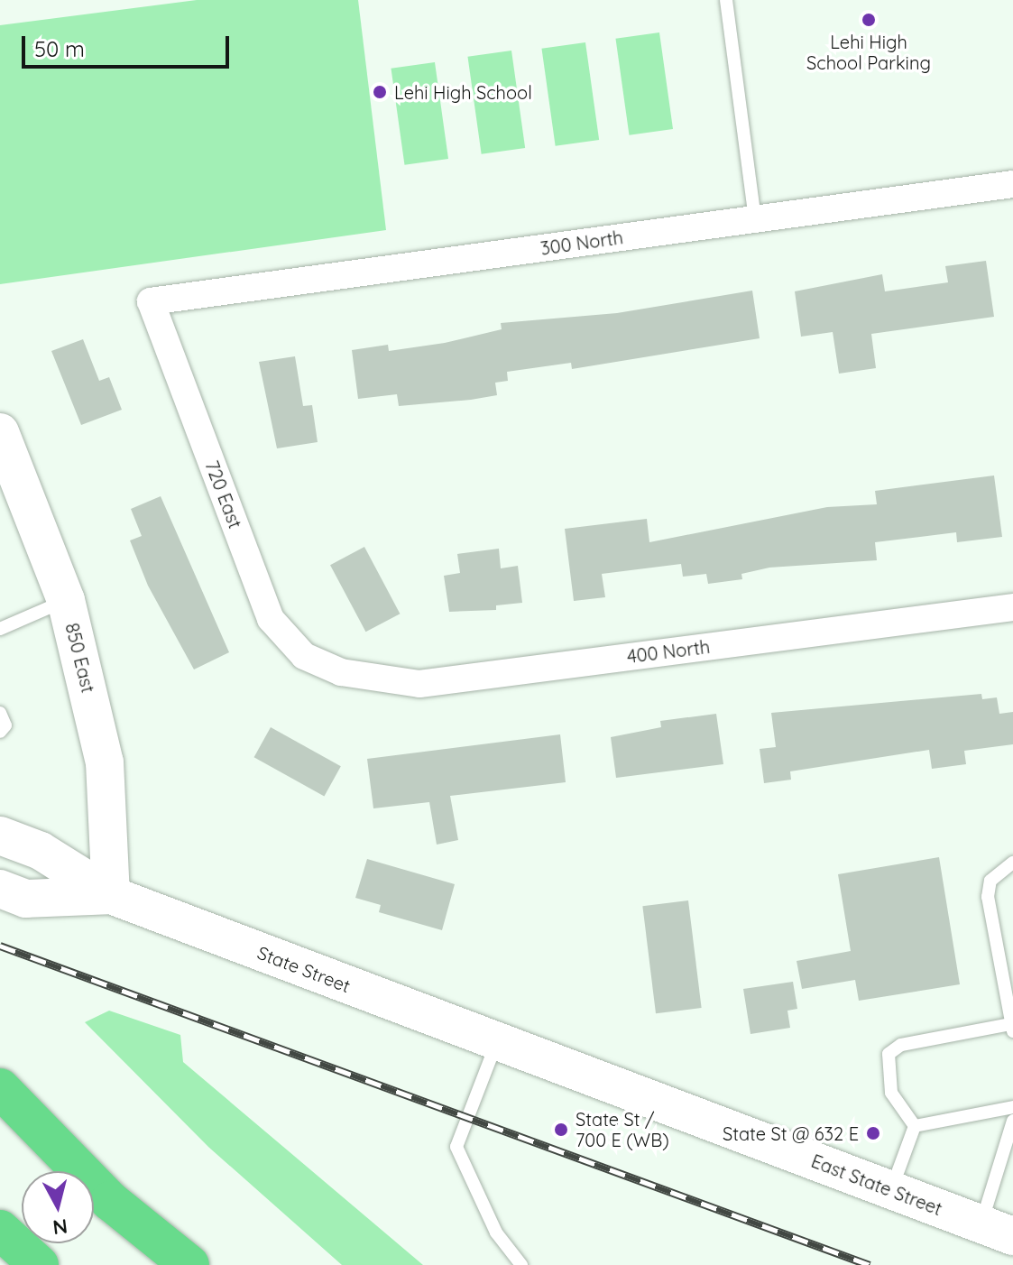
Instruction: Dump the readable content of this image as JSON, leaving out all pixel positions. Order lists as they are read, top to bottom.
{
  "streets": {
    "main road": ["850 East", "State Street", "East State Street"],
    "street": ["300 North", "720 East", "400 North"]
  },
  "crossings": [
    ["300 North", "720 East"],
    ["720 East", "400 North"],
    ["850 East", "State Street"],
    ["State Street", "East State Street"]
  ],
  "places": [
    "Lehi High School Parking",
    "Lehi High School",
    "State St / 700 E (WB)",
    "State St @ 632 E"
  ],
  "scale_bar": "50 m",
  "north": "bottom"
}
